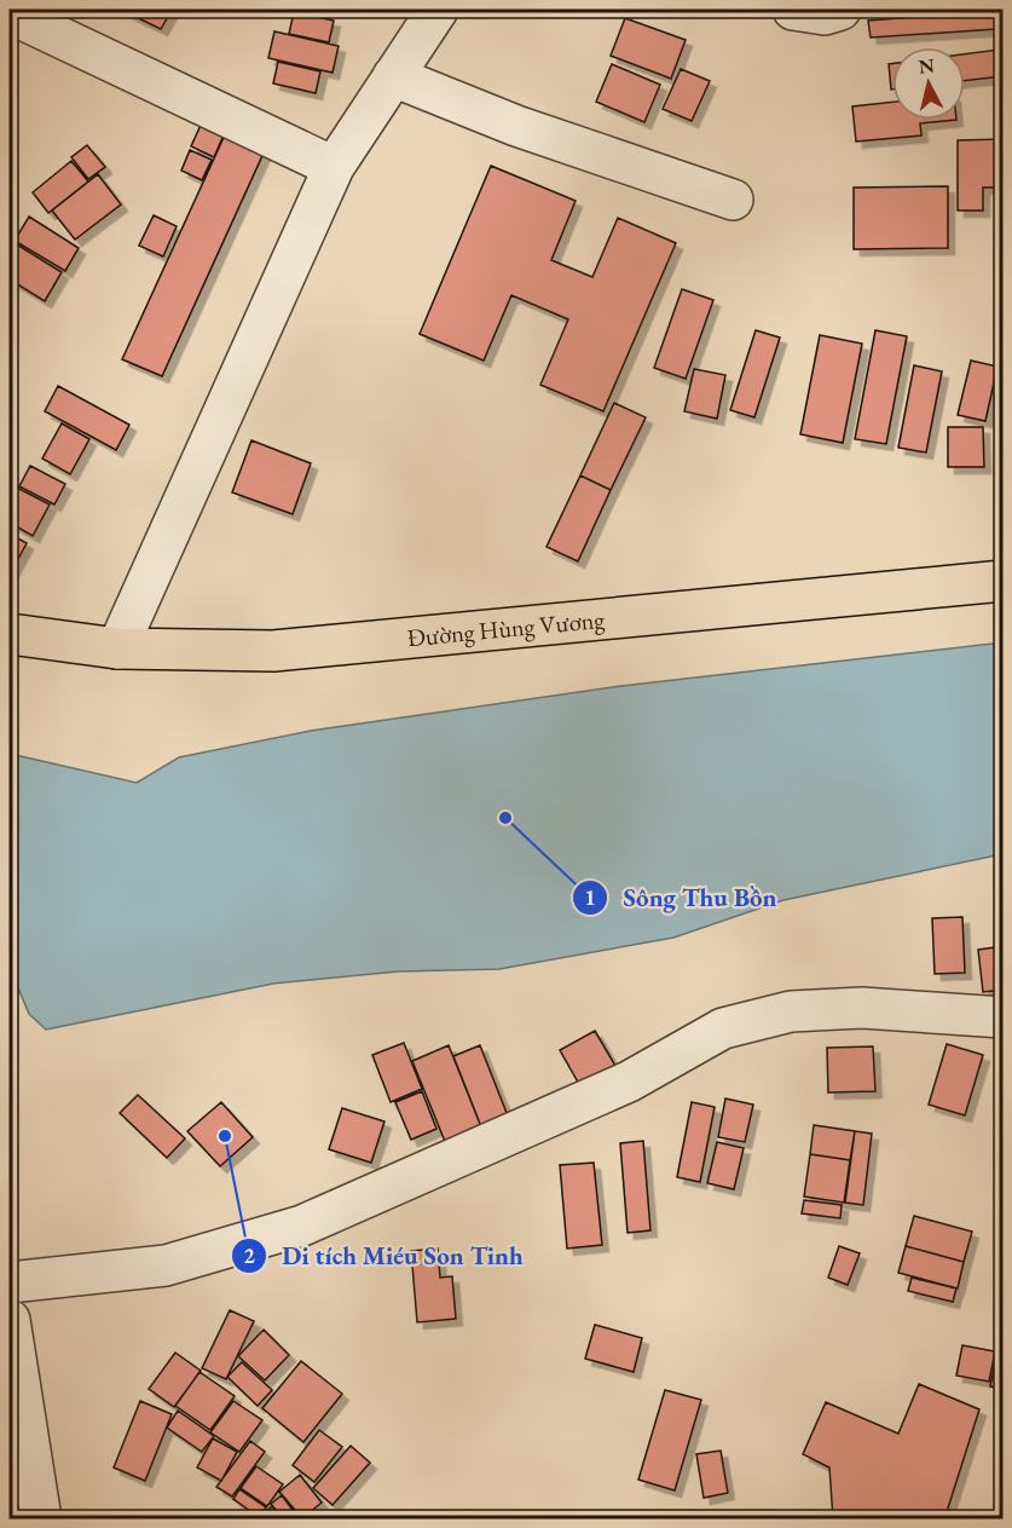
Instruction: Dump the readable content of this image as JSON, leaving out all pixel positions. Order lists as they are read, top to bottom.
{
  "streets": {
    "main road": ["Đường Hùng Vương"]
  },
  "places": ["Sông Thu Bồn", "Di tích Miéu Son Tinh"],
  "north": "top"
}
